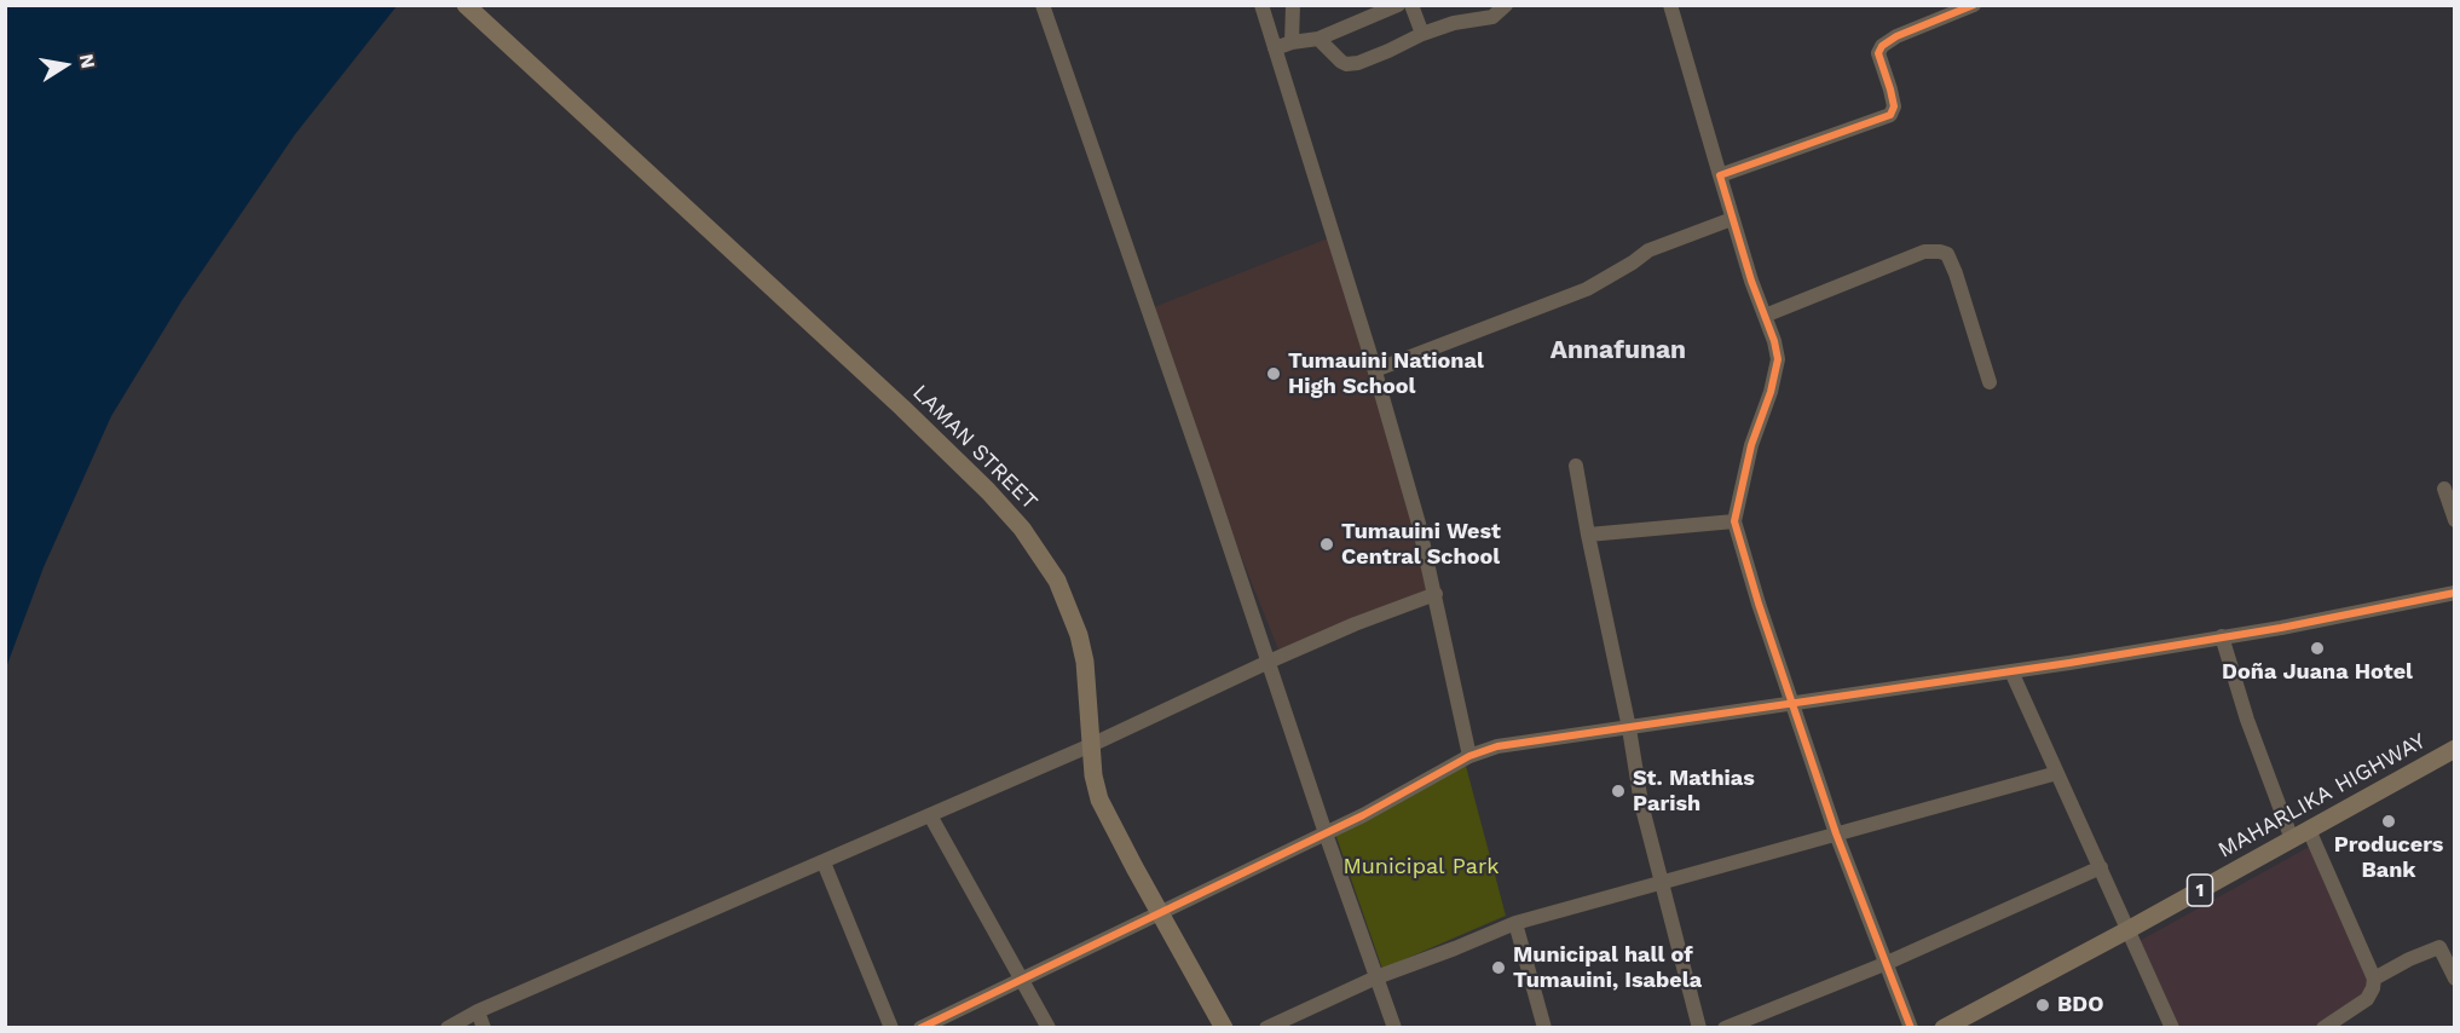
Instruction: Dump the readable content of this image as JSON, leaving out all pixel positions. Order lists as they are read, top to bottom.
{
  "streets": {
    "main road": ["LAMAN STREET", "MAHARLIKA HIGHWAY", "1"]
  },
  "districts": ["Annafunan"],
  "parks": ["Municipal Park"],
  "places": [
    "Tumauini National High School",
    "Tumauini West Central School",
    "Doña Juana Hotel",
    "St. Mathias Parish",
    "Producers Bank",
    "Municipal hall of Tumauini, Isabela",
    "BDO"
  ],
  "north": "right"
}
